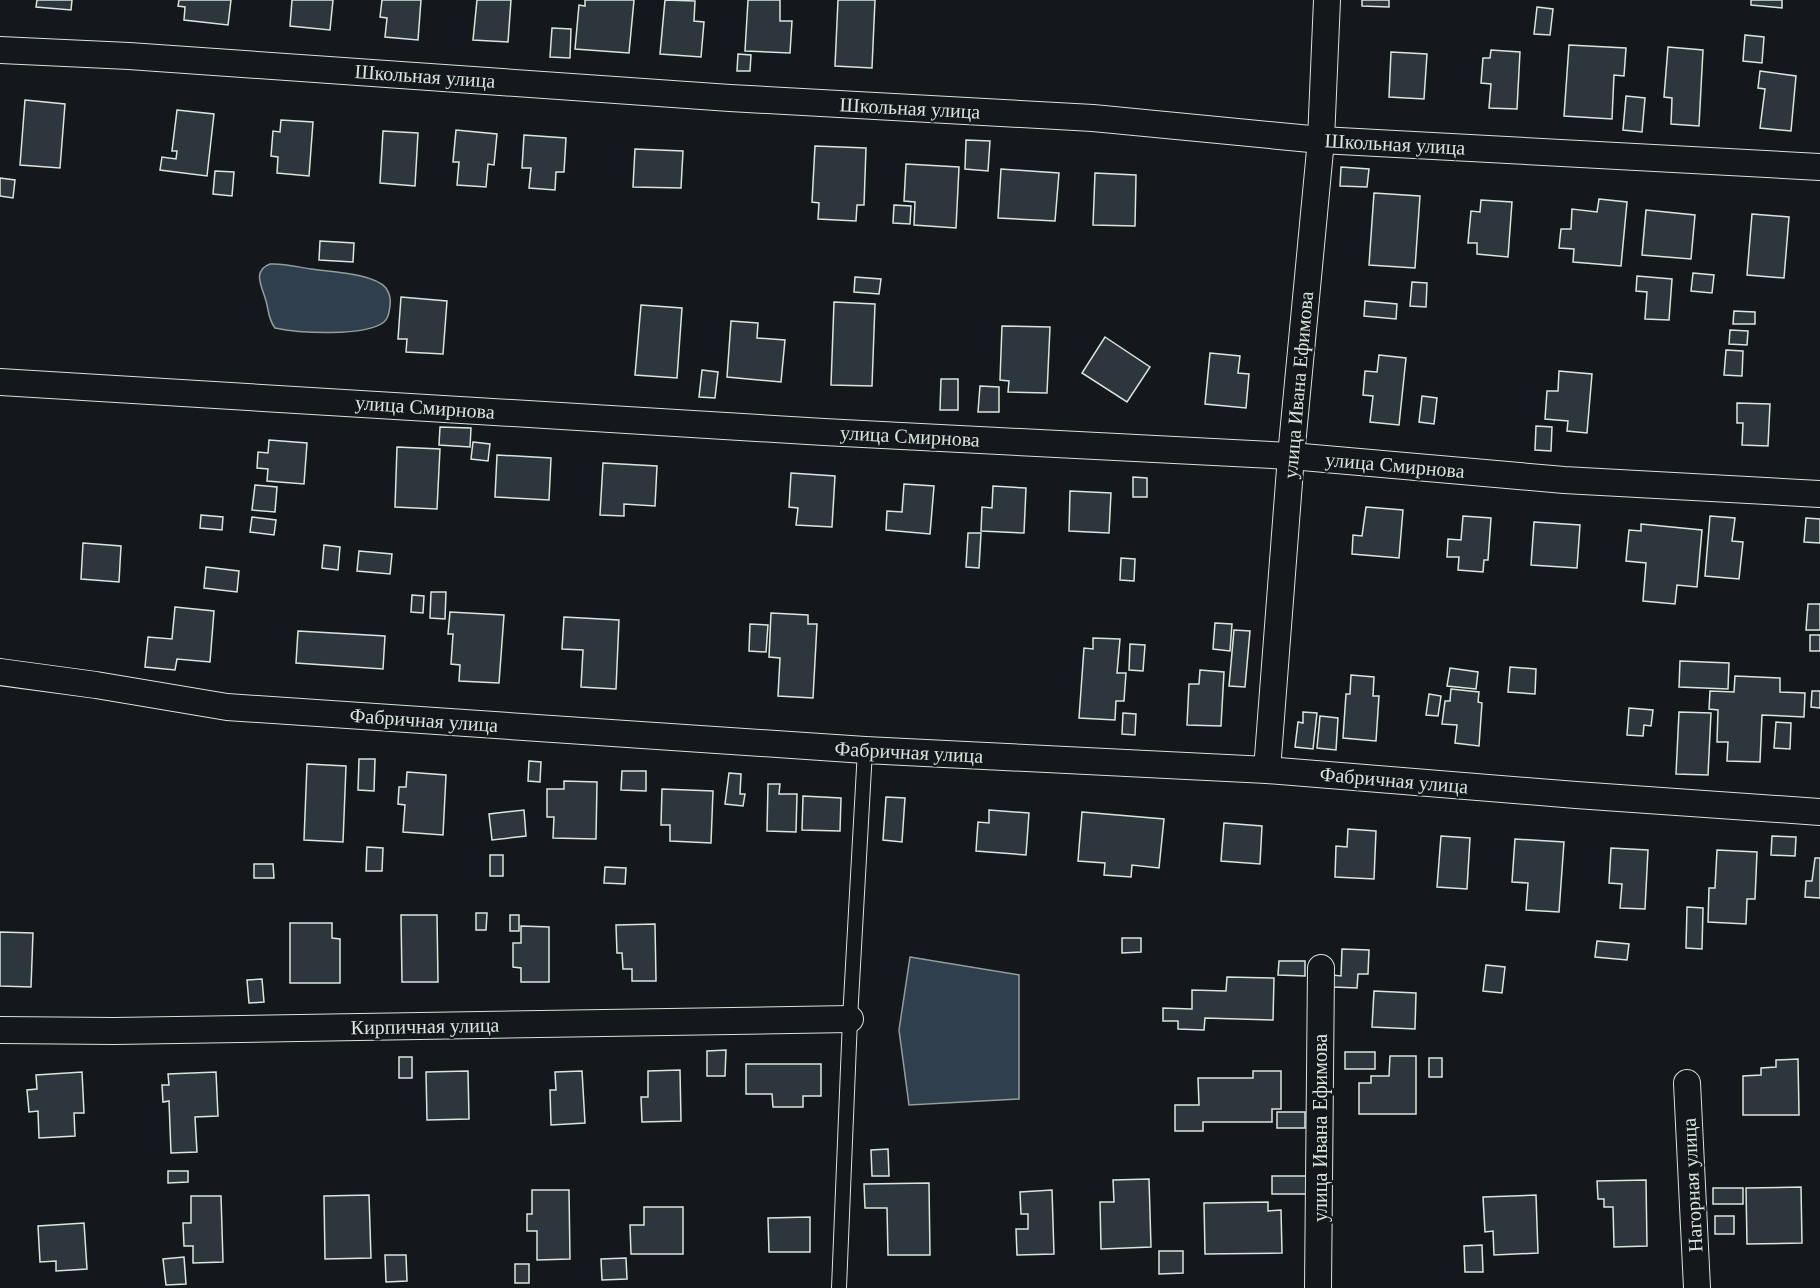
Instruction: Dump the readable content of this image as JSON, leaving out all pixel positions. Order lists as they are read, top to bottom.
{
  "streets": {
    "street": [
      "Школьная улица",
      "улица Ивана Ефимова",
      "улица Смирнова",
      "Фабричная улица",
      "Кирпичная улица",
      "Нагорная улица"
    ]
  },
  "crossings": [
    ["Школьная улица", "улица Ивана Ефимова"],
    ["улица Ивана Ефимова", "улица Смирнова"],
    ["улица Ивана Ефимова", "Фабричная улица"]
  ]
}
